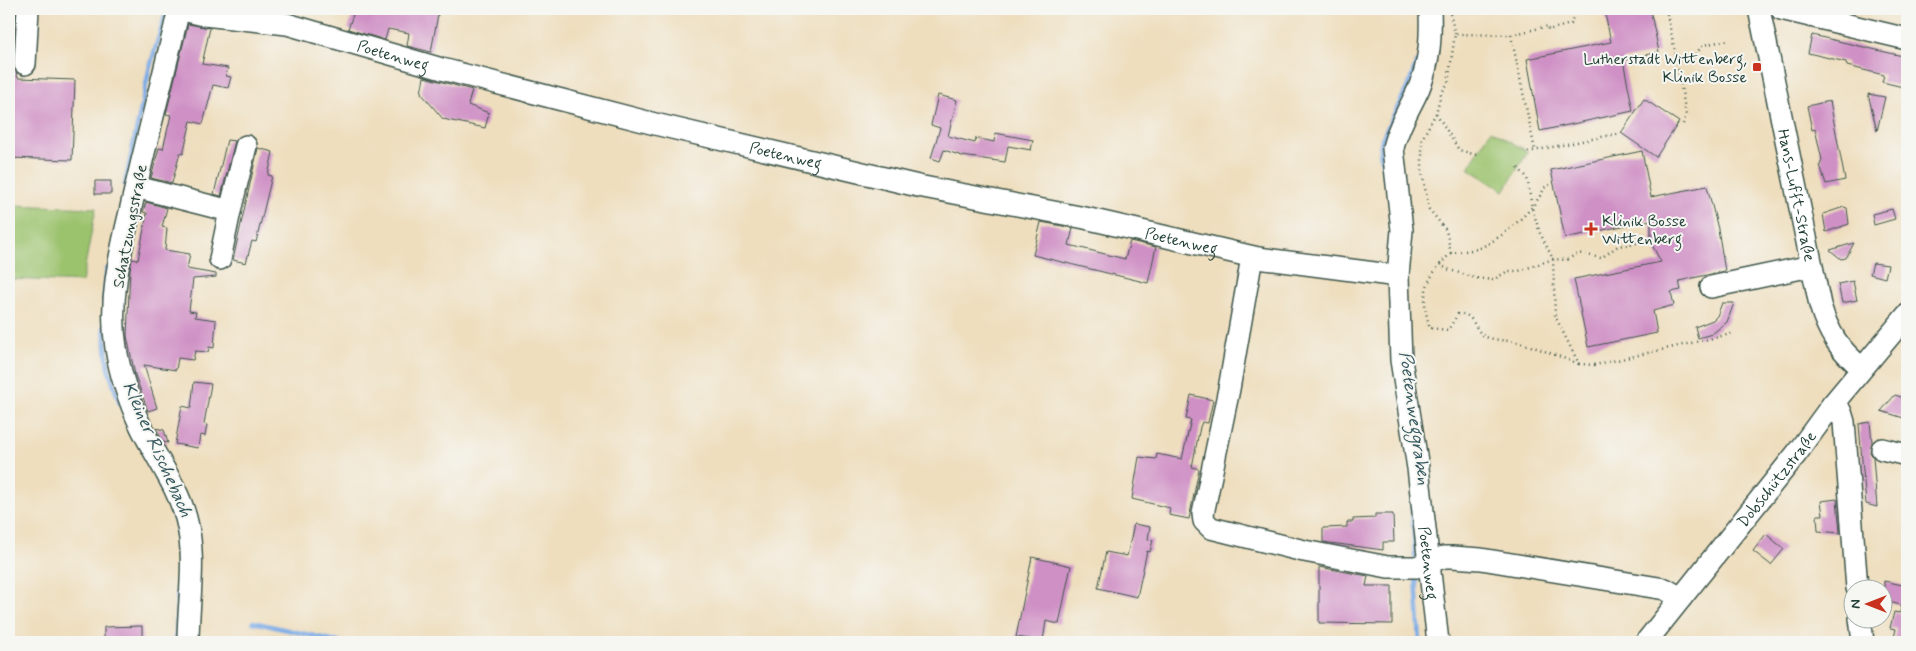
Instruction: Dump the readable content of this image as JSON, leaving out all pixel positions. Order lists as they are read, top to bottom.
{
  "streets": {
    "street": [
      "Poetenweg",
      "Hans-Lufft-Straße",
      "Schatzungsstraße",
      "Dobschützstraße"
    ]
  },
  "crossings": [
    ["Poetenweg", "Schatzungsstraße"],
    ["Hans-Lufft-Straße", "Dobschützstraße"]
  ],
  "water": ["Poetenweggraben", "Kleiner Rischebach"],
  "places": {
    "transit": ["Lutherstadt Wittenberg, Klinik Bosse"],
    "health": ["Klinik Bosse Wittenberg"]
  },
  "north": "left"
}
